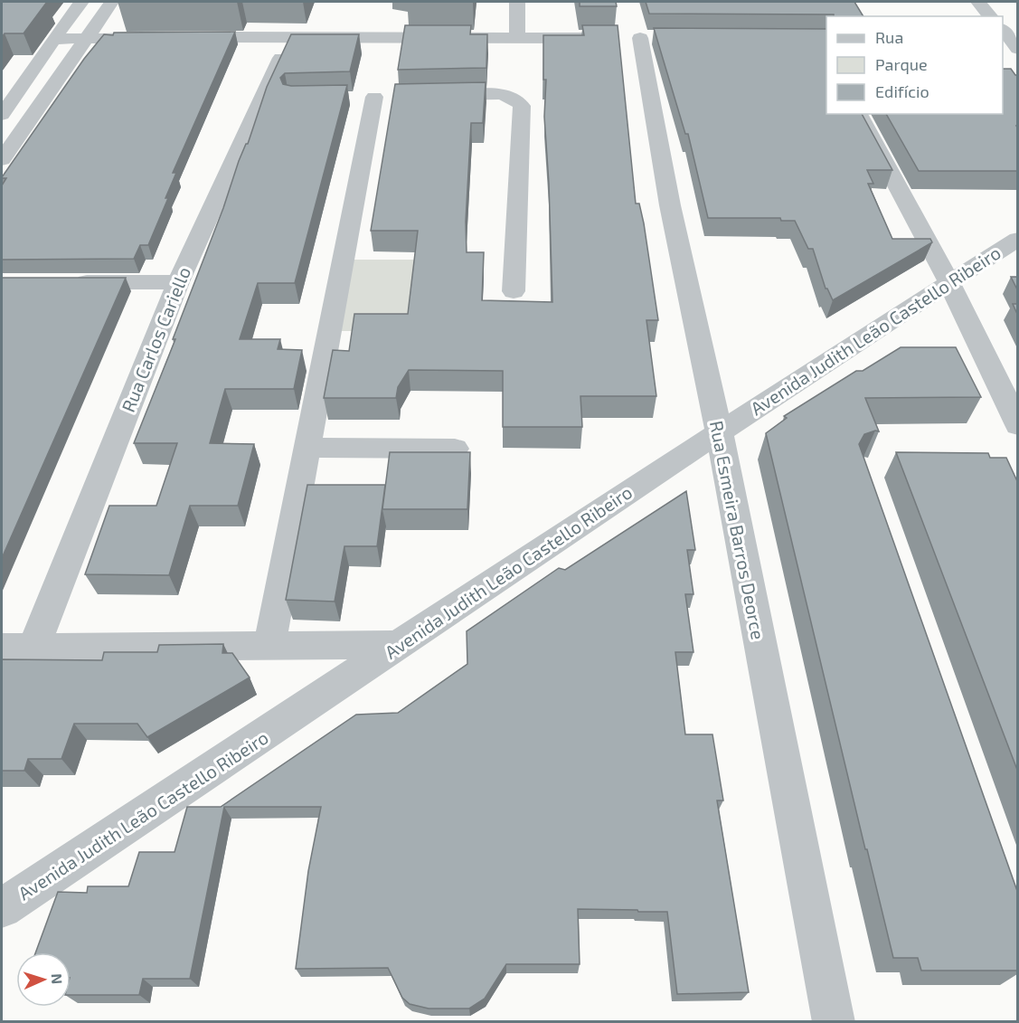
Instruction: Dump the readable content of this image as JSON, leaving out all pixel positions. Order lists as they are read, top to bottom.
{
  "streets": {
    "street": ["Avenida Judith Leão Castello Ribeiro", "Rua Carlos Cariello", "Rua Esmeira Barros Deorce"]
  },
  "crossings": [
    ["Avenida Judith Leão Castello Ribeiro", "Rua Esmeira Barros Deorce"]
  ],
  "legend": ["Rua", "Parque", "Edifício"],
  "north": "right"
}
